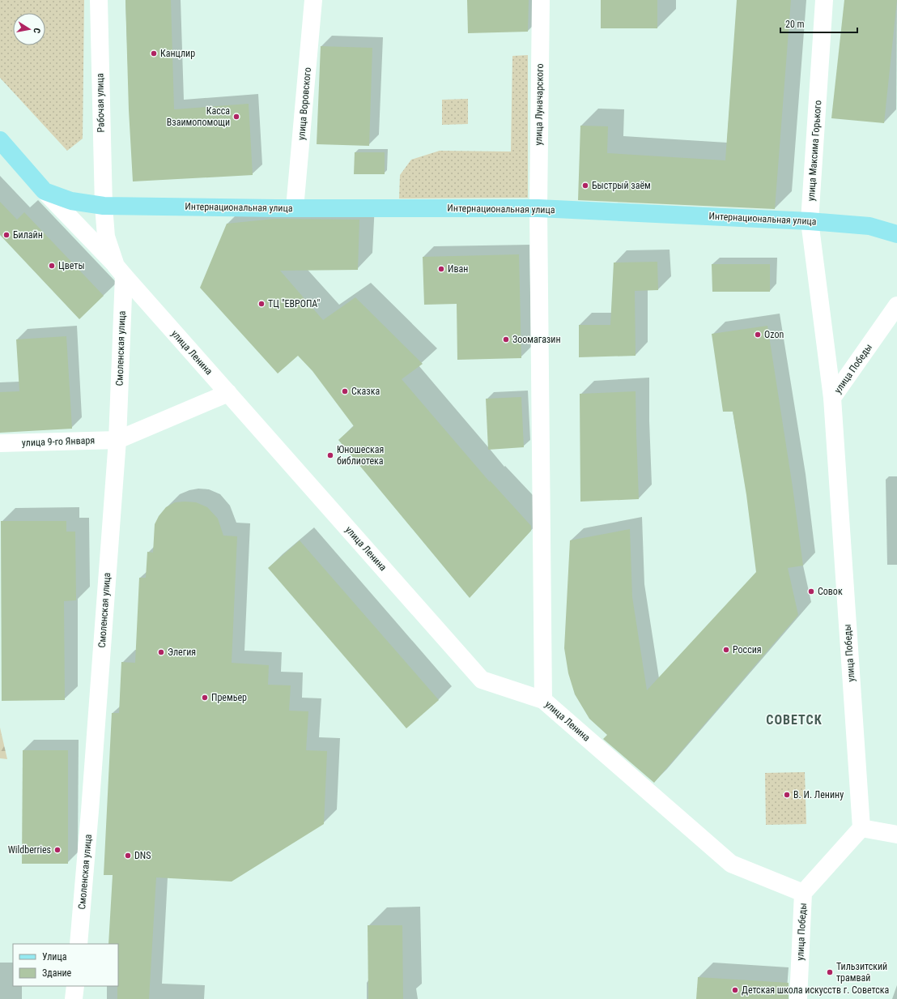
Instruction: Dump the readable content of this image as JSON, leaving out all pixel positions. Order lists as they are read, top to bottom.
{
  "streets": {
    "main road": ["Интернациональная улица"],
    "street": [
      "Рабочая улица",
      "улица Воровского",
      "улица Луначарского",
      "улица Максима Горького",
      "Смоленская улица",
      "улица Ленина",
      "улица Победы",
      "улица 9-го Января"
    ]
  },
  "crossings": [
    ["Рабочая улица", "Интернациональная улица"],
    ["Рабочая улица", "улица Ленина"],
    ["улица Воровского", "Интернациональная улица"],
    ["улица Луначарского", "Интернациональная улица"],
    ["улица Луначарского", "улица Ленина"],
    ["улица Максима Горького", "Интернациональная улица"],
    ["улица Максима Горького", "улица Победы"],
    ["Интернациональная улица", "улица Ленина"],
    ["Смоленская улица", "улица Ленина"],
    ["Смоленская улица", "улица 9-го Января"],
    ["улица Ленина", "улица Победы"]
  ],
  "districts": ["СОВЕТСК"],
  "places": [
    "Канцлир",
    "Касса Взаимопомощи",
    "Быстрый заём",
    "Билайн",
    "Цветы",
    "Иван",
    "ТЦ \"ЕВРОПА\"",
    "Ozon",
    "Зоомагазин",
    "Сказка",
    "Юношеская библиотека",
    "Совок",
    "Россия",
    "Элегия",
    "Премьер",
    "В. И. Ленину",
    "Wildberries",
    "DNS",
    "Тильзитский трамвай",
    "Детская школа искусств г. Советска"
  ],
  "legend": ["Улица", "Здание"],
  "scale_bar": "20 m",
  "north": "right"
}
